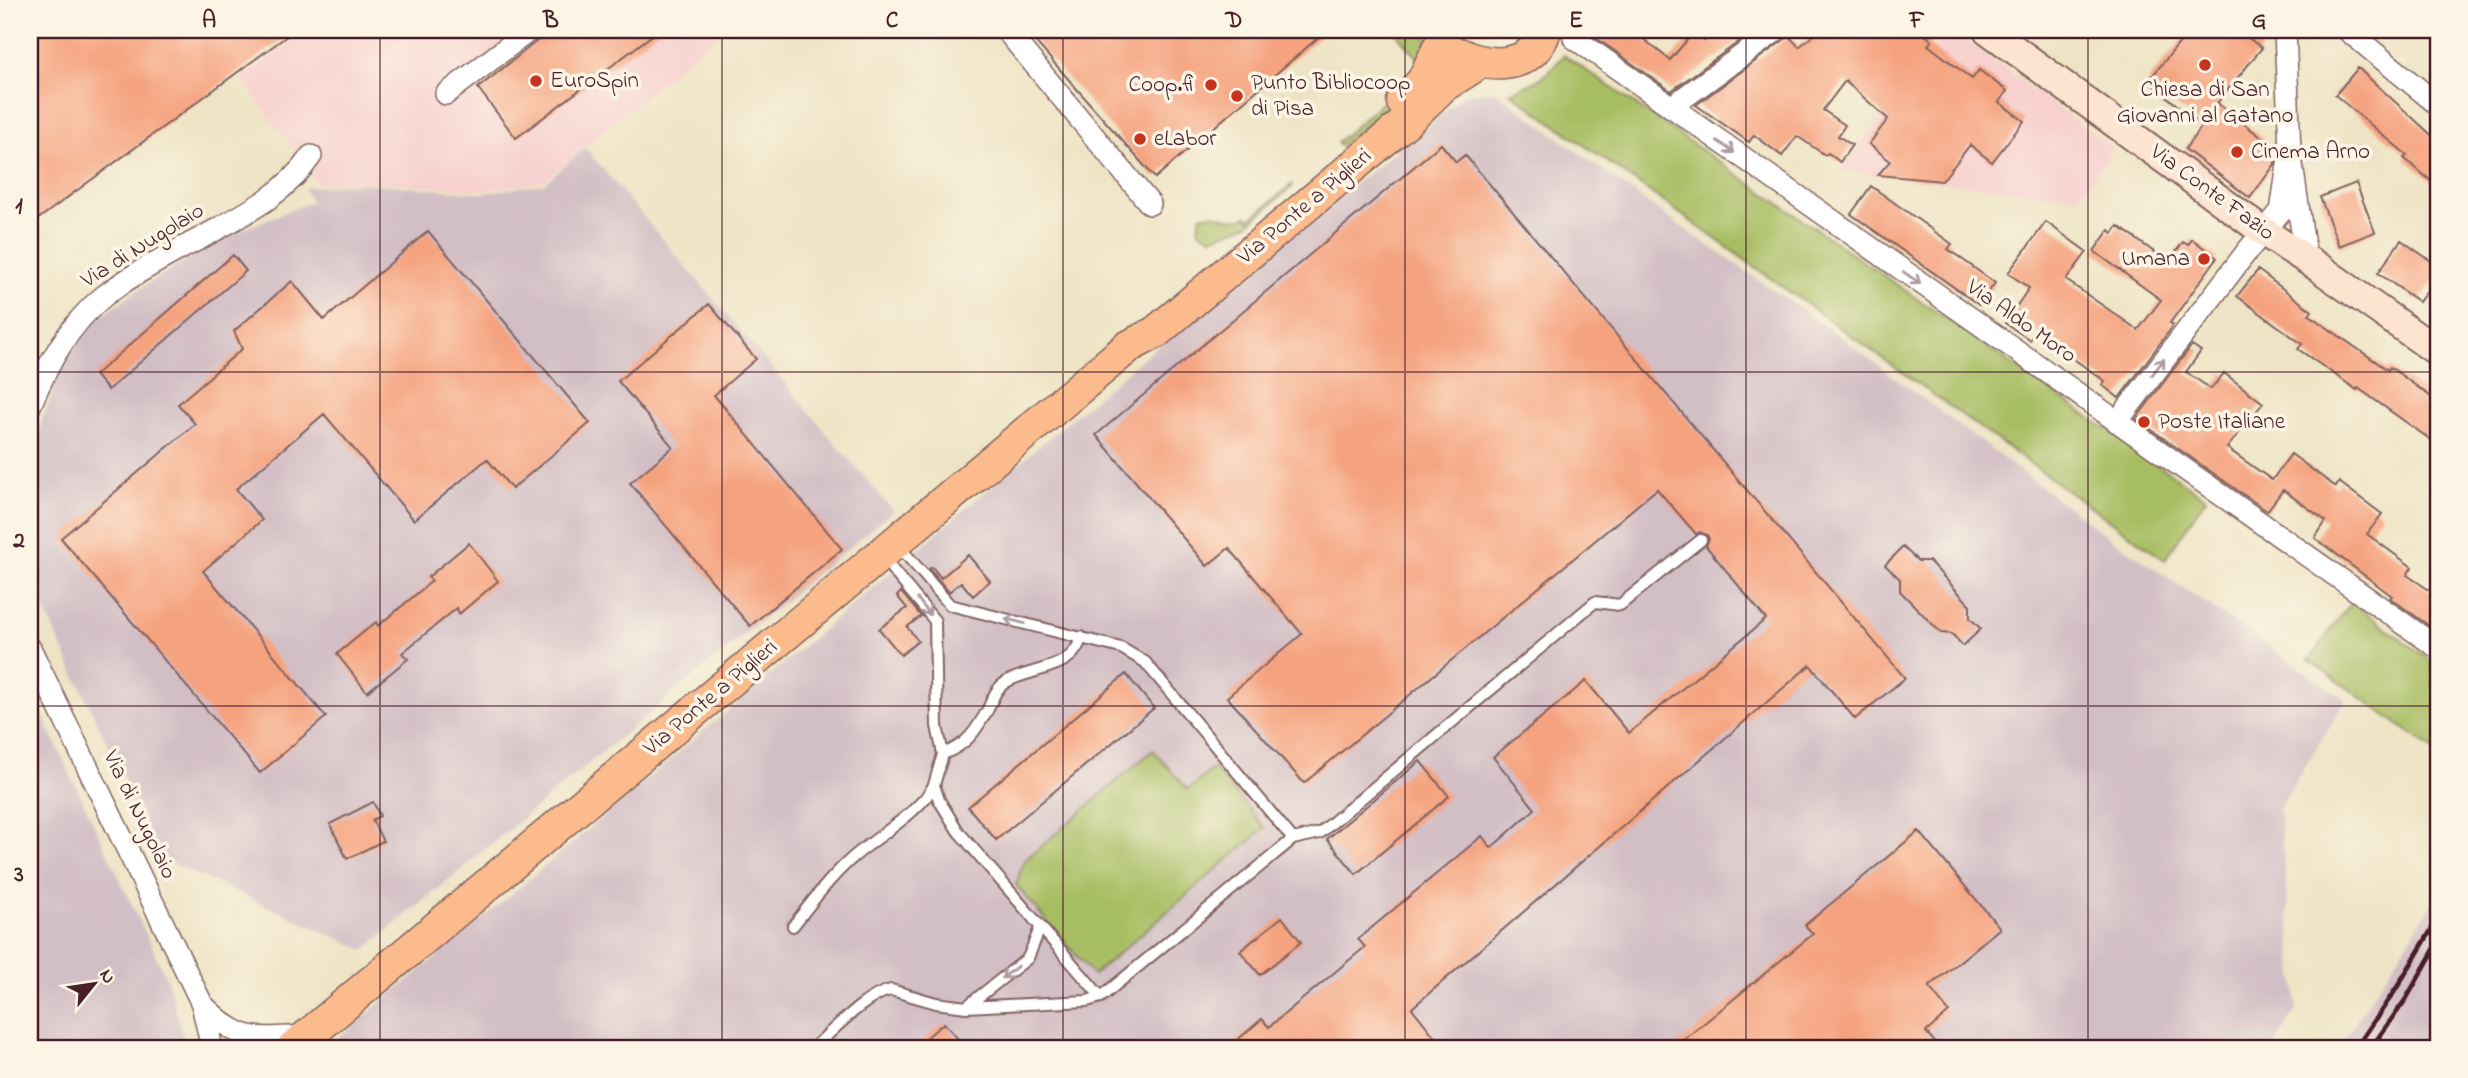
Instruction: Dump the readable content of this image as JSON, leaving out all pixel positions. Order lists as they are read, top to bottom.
{
  "streets": {
    "main road": ["Via Conte Fazio", "Via Ponte a Piglieri"],
    "street": ["Via di Nugolaio", "Via Aldo Moro"]
  },
  "crossings": [
    ["Via Ponte a Piglieri", "Via di Nugolaio"]
  ],
  "one_way": ["Via Aldo Moro"],
  "places": [
    "Chiesa di San Giovanni al Gatano",
    "EuroSpin",
    "Coop.fi",
    "Punto Bibliocoop di Pisa",
    "eLabor",
    "Cinema Arno",
    "Umana",
    "Poste Italiane"
  ],
  "north": "top right",
  "grid": {
    "columns": [
      "A",
      "B",
      "C",
      "D",
      "E",
      "F",
      "G"
    ],
    "rows": ["1", "2", "3"]
  }
}
